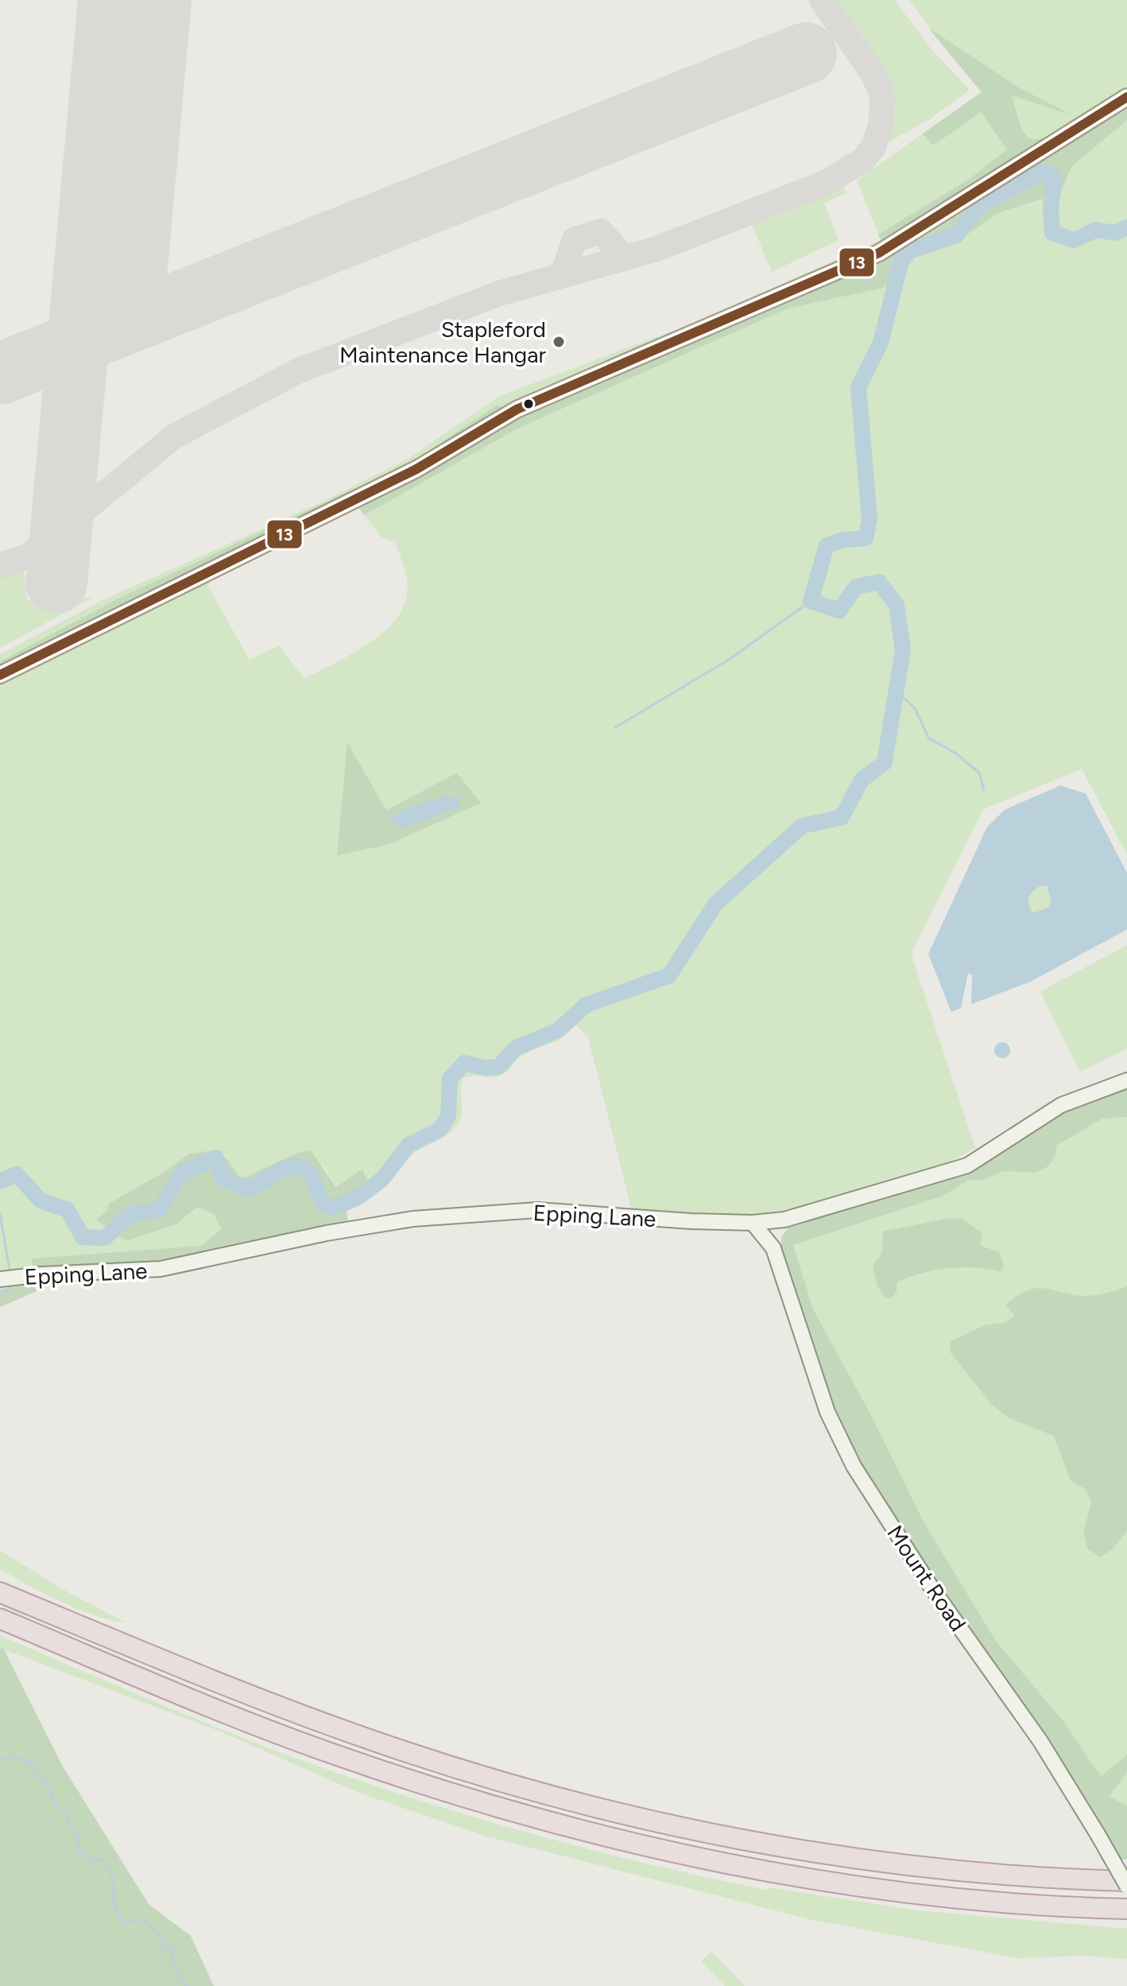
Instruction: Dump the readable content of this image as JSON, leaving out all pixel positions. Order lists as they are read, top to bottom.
{
  "streets": {
    "street": ["Epping Lane", "Mount Road"]
  },
  "crossings": [
    ["Epping Lane", "Mount Road"]
  ],
  "places": ["Stapleford Maintenance Hangar"],
  "lines": ["transit line 13"]
}
